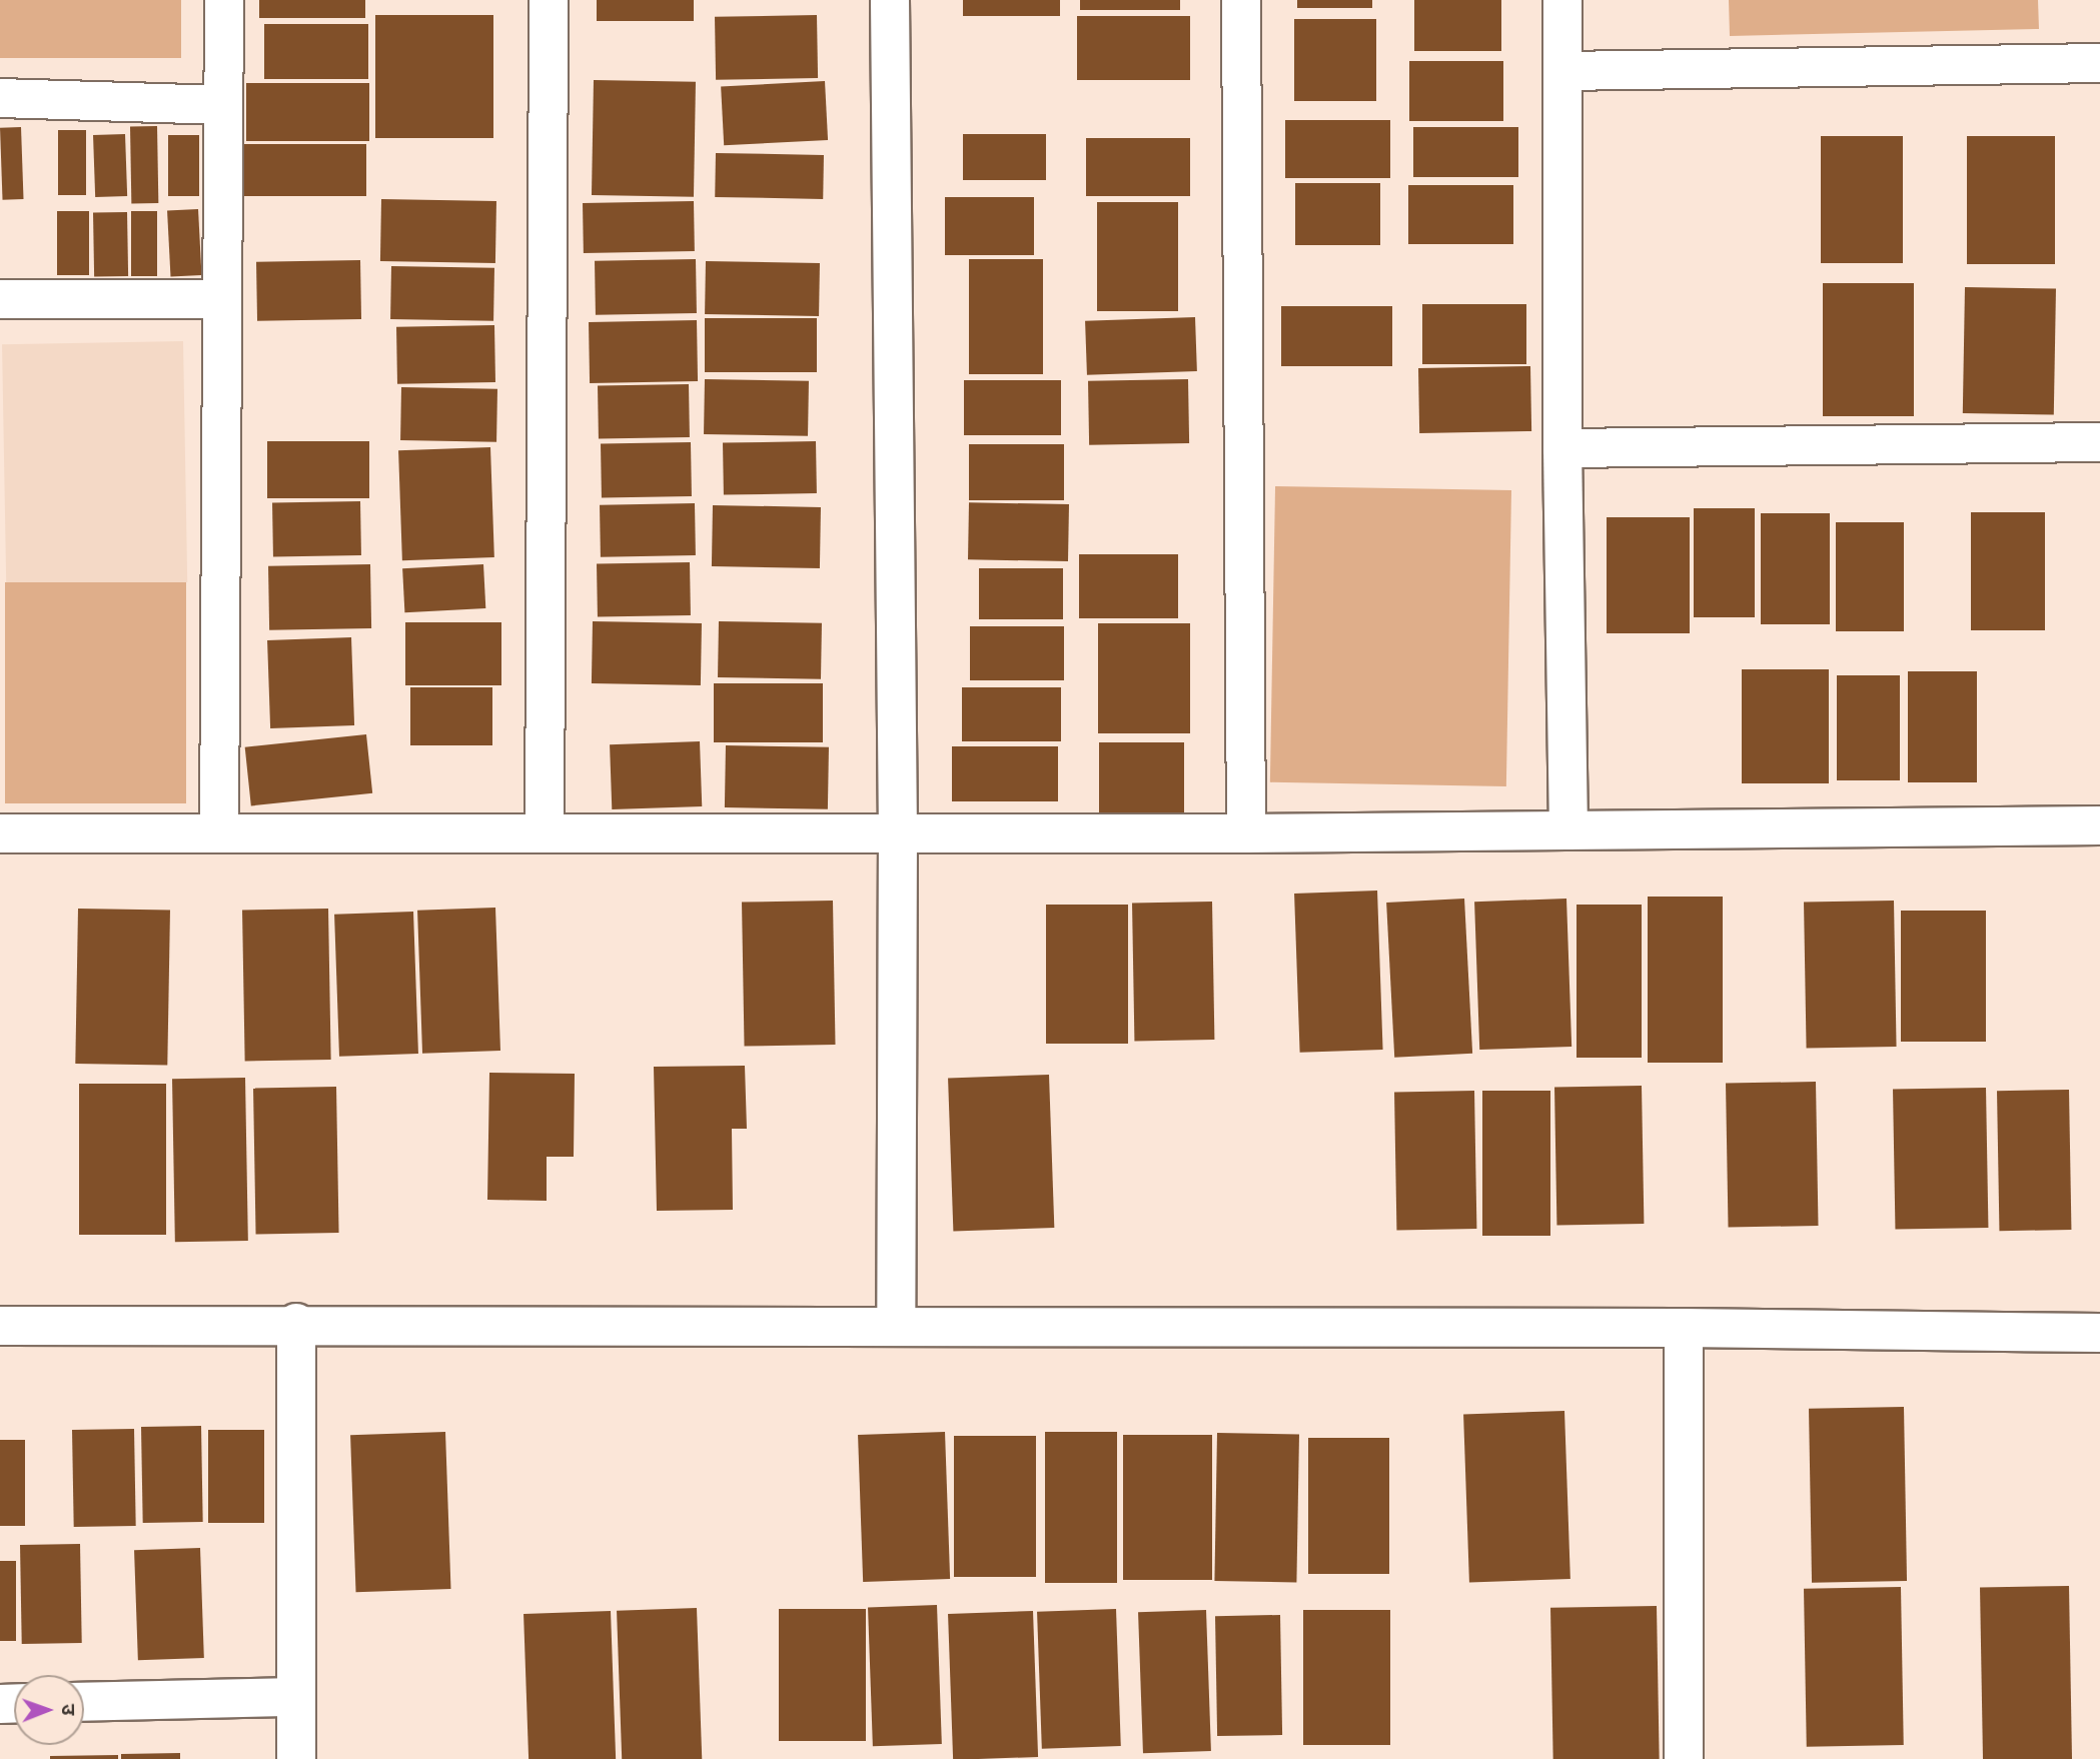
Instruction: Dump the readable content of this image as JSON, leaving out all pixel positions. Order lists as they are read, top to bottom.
{
  "north": "right"
}
